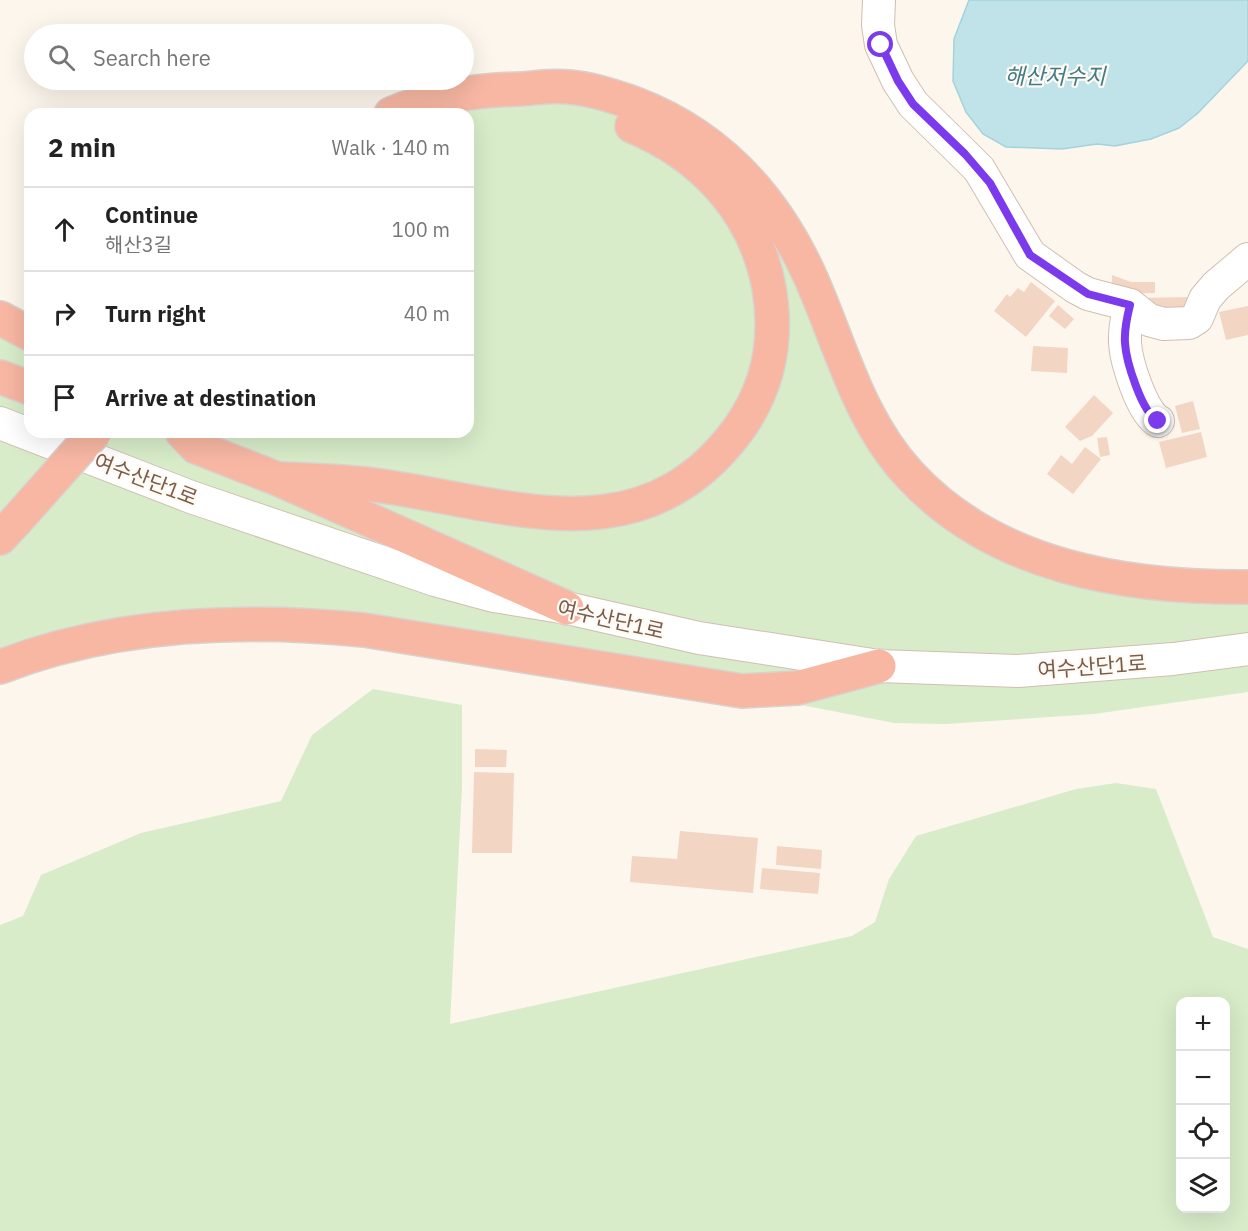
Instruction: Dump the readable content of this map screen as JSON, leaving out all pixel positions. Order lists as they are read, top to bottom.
{
  "streets": {
    "street": ["여수산단1로"]
  },
  "water": ["해산저수지"],
  "page": {
    "search": "Search here",
    "heading": ["2 min", "Walk · 140 m"],
    "list": [
      ["Continue", "해산3길", "100 m"],
      ["Turn right", "40 m"],
      "Arrive at destination"
    ],
    "map_buttons": ["+", "−"]
  }
}
